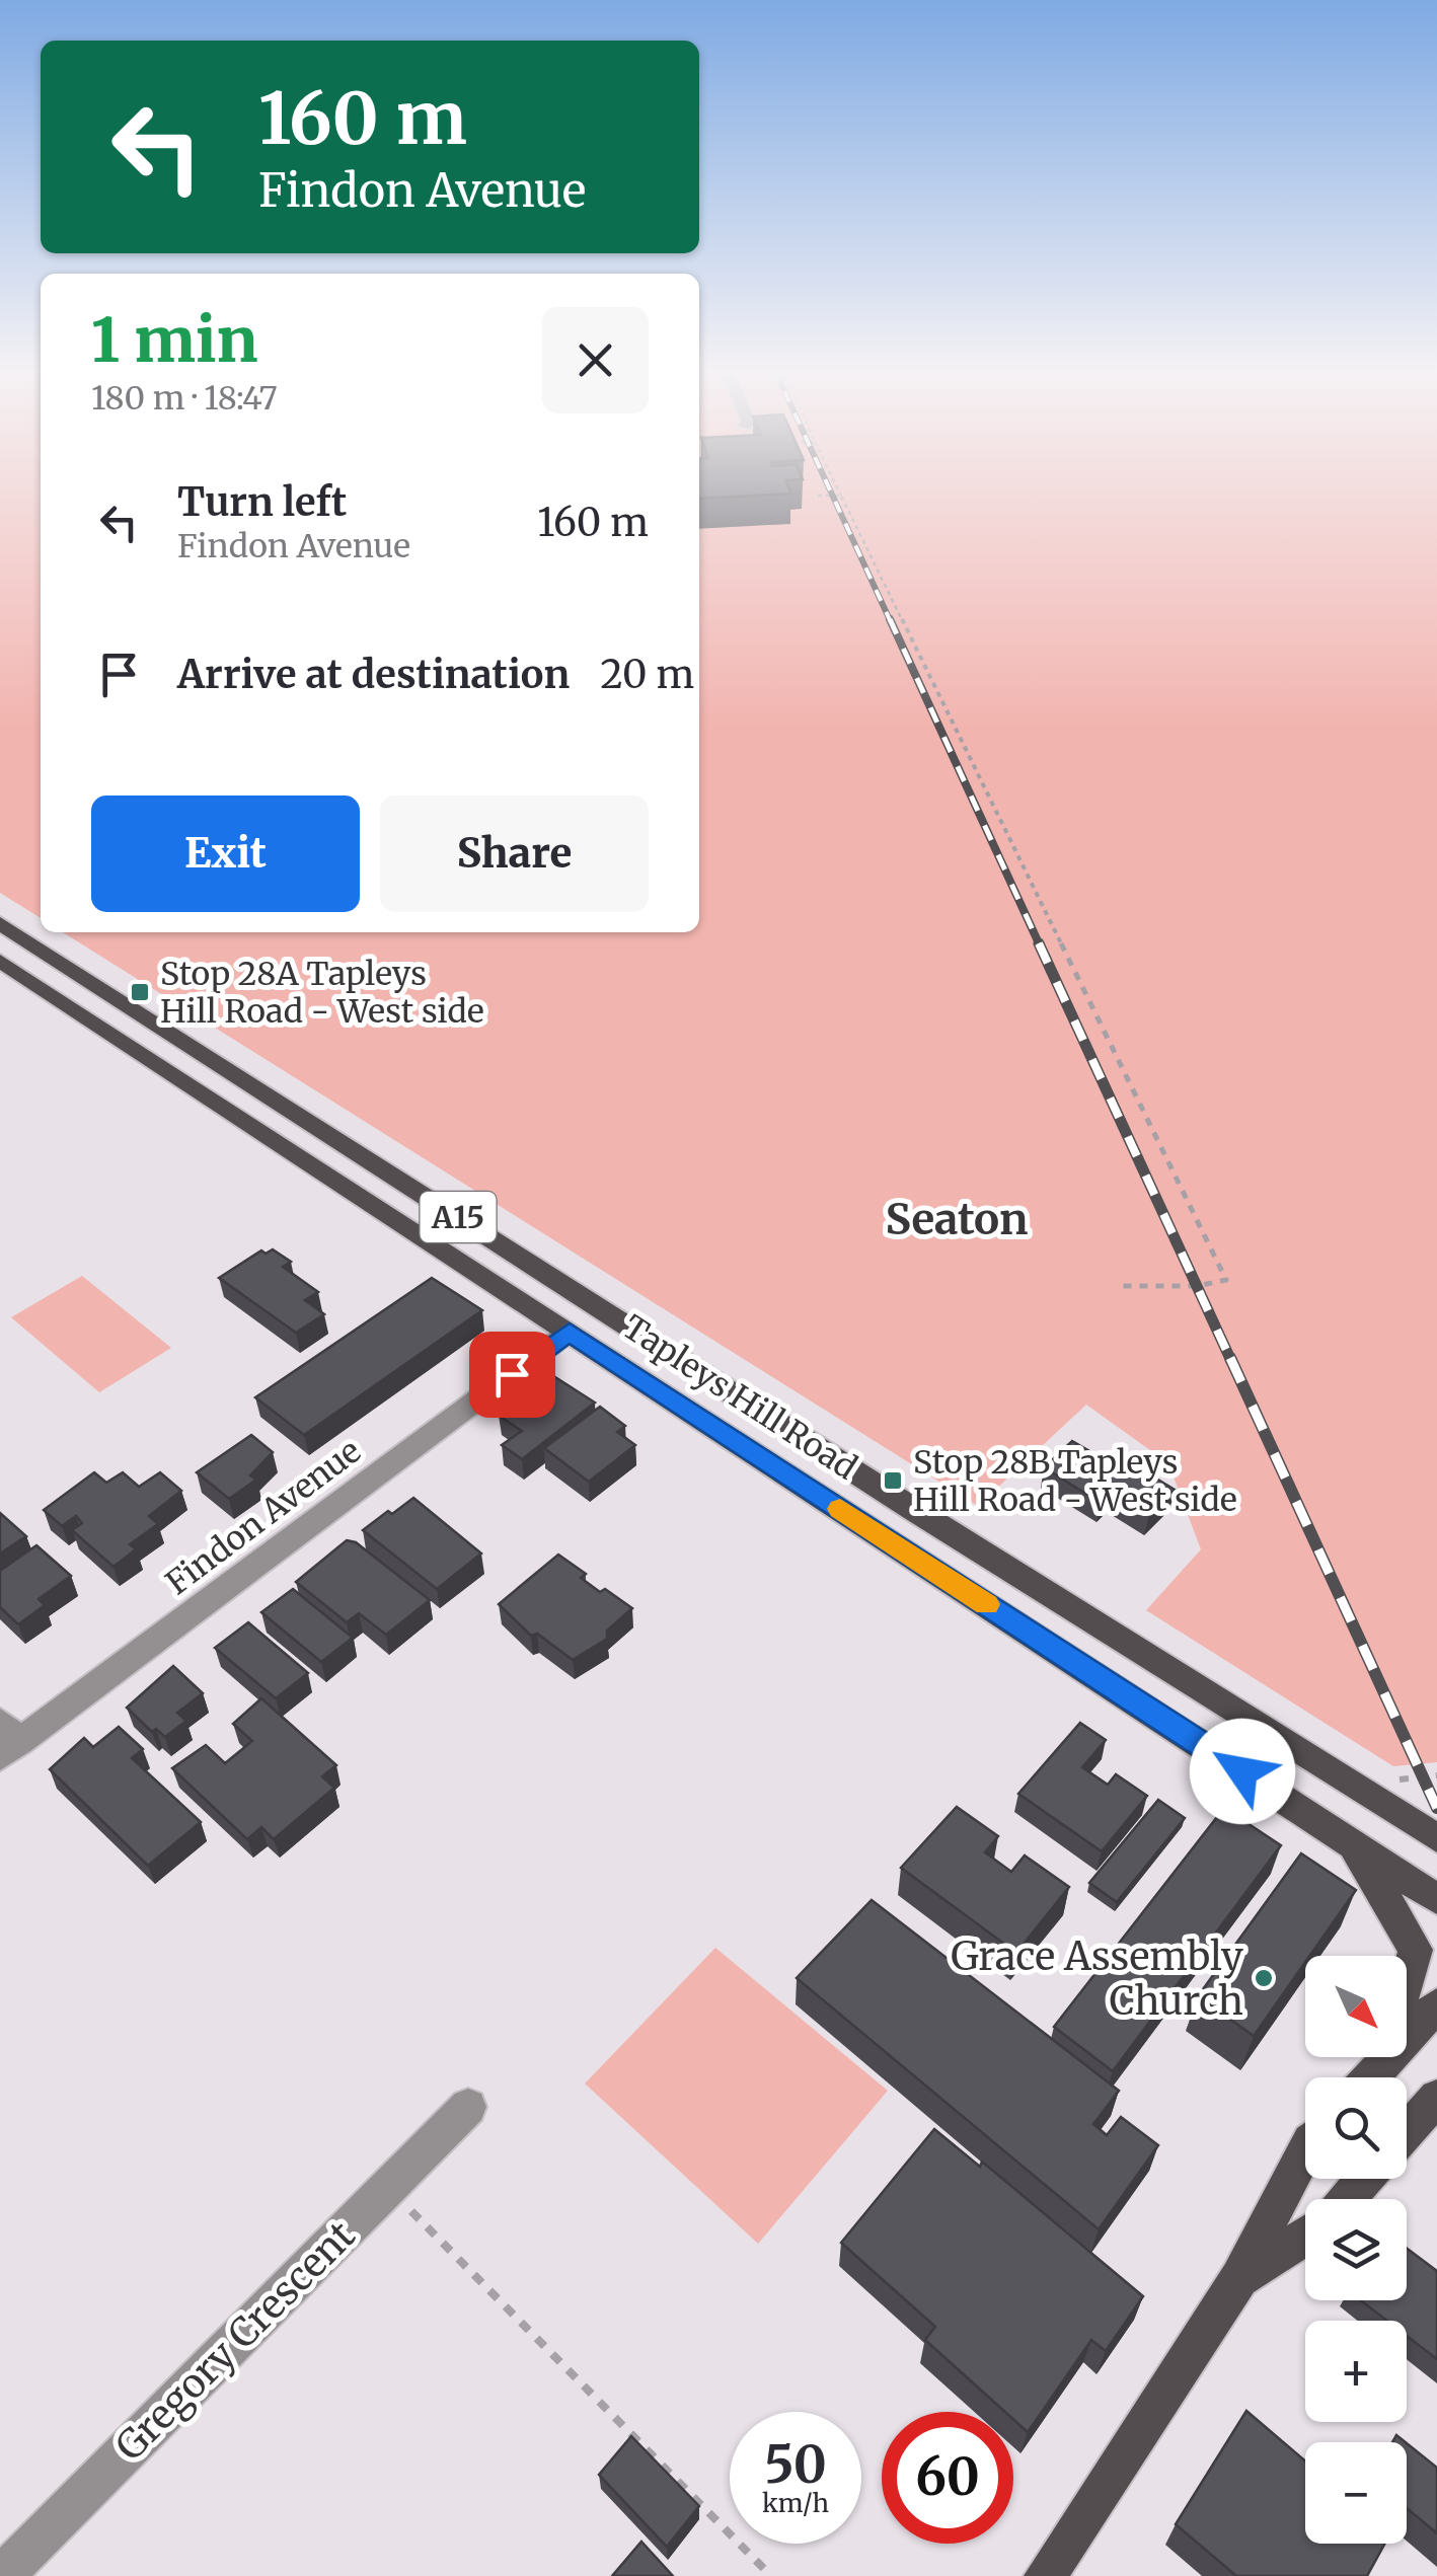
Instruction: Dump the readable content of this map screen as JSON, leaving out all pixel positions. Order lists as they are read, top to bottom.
{
  "streets": {
    "main road": ["A15", "Tapleys Hill Road"],
    "street": ["Findon Avenue", "Gregory Crescent"]
  },
  "crossings": [
    ["Tapleys Hill Road", "Findon Avenue"]
  ],
  "districts": ["Seaton"],
  "places": {
    "transit": ["Stop 28A Tapleys Hill Road - West side", "Stop 28B Tapleys Hill Road - West side"],
    "other": ["Grace Assembly Church"]
  },
  "north": "bottom right",
  "page": {
    "turn": ["160 m", "Findon Avenue"],
    "heading": ["1 min", "180 m · 18:47"],
    "list": [
      {
        "name": "Turn left",
        "note": "Findon Avenue",
        "value": "160 m"
      },
      {
        "name": "Arrive at destination",
        "value": "20 m"
      }
    ],
    "buttons": ["Exit", "Share"],
    "map_buttons": ["+", "−"],
    "speed": "50 km/h",
    "limit": "60"
  }
}
